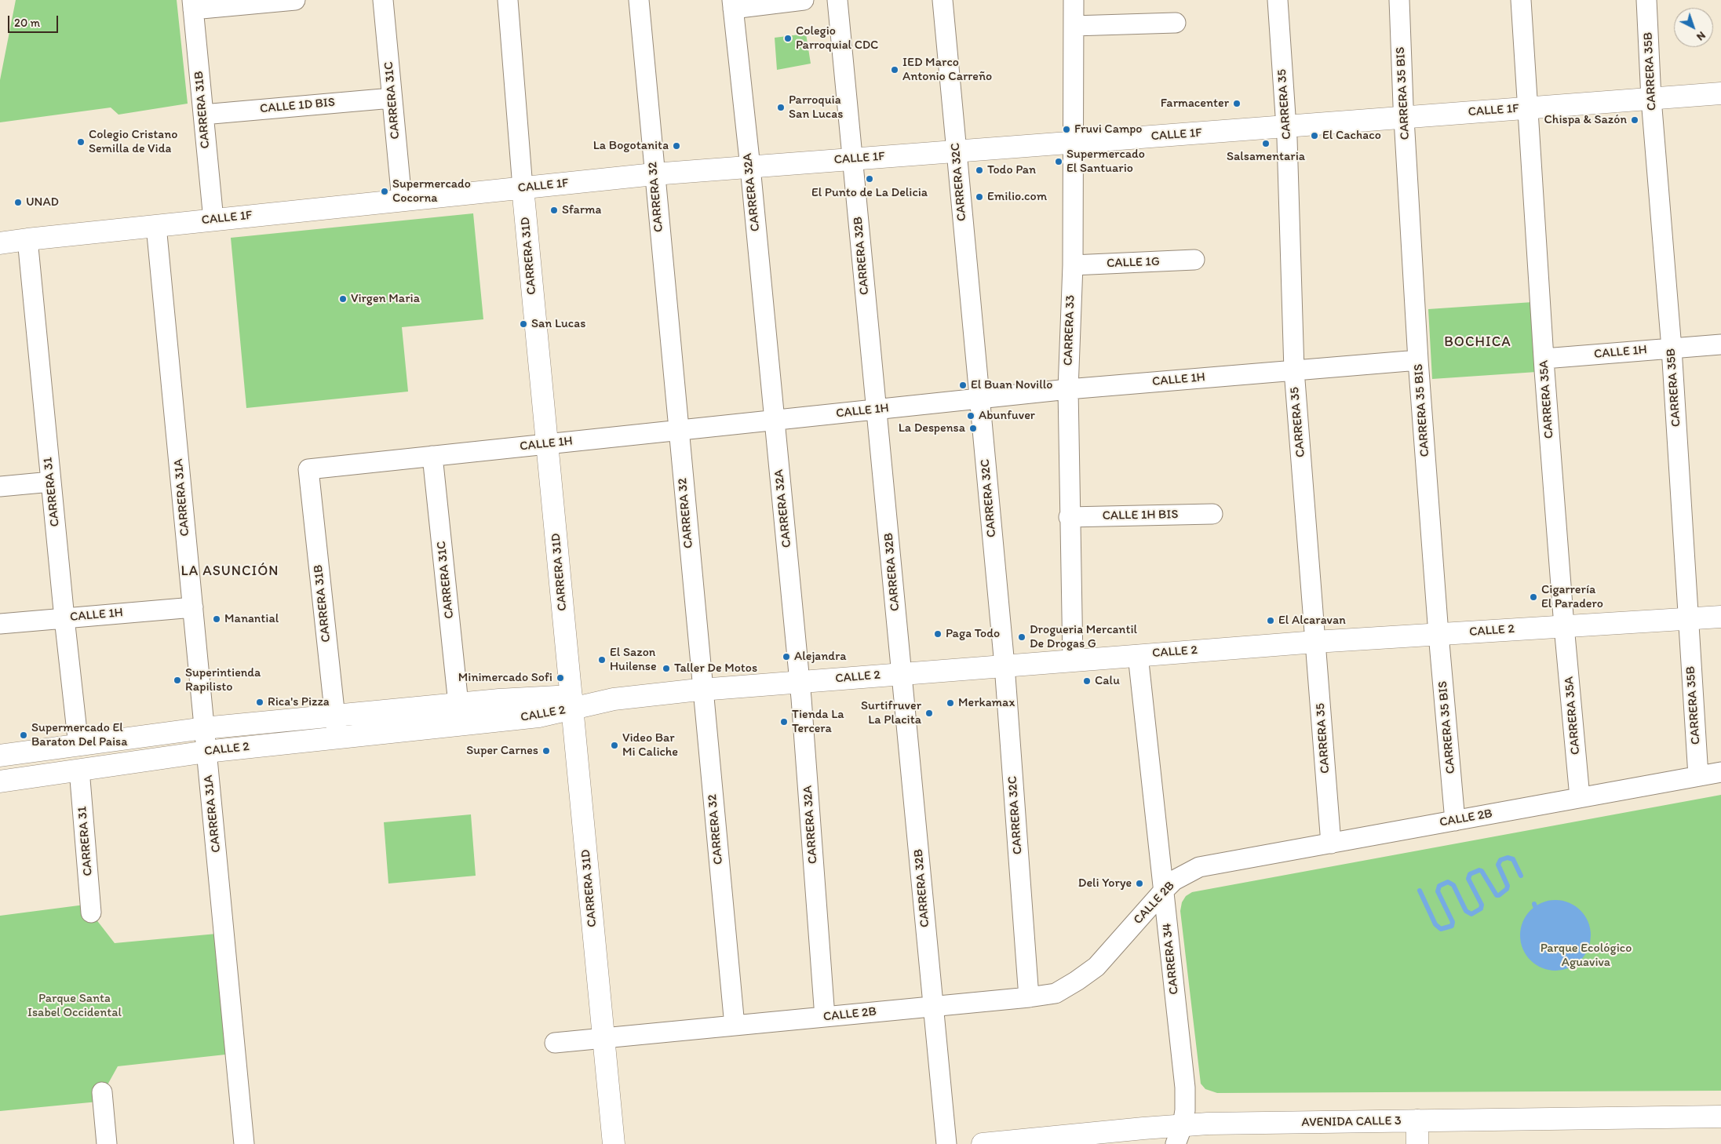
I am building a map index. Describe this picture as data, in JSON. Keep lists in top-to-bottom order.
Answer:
{
  "streets": {
    "street": [
      "CARRERA 35B",
      "CARRERA 35 BIS",
      "CARRERA 31C",
      "CARRERA 35",
      "CALLE 1D BIS",
      "CARRERA 31B",
      "CALLE 1F",
      "CARRERA 32C",
      "CARRERA 32A",
      "CARRERA 32",
      "CARRERA 31D",
      "CARRERA 32B",
      "CALLE 1G",
      "CARRERA 33",
      "CALLE 1H",
      "CARRERA 35A",
      "CARRERA 31",
      "CARRERA 31A",
      "CALLE 1H BIS",
      "CALLE 2",
      "CALLE 2B",
      "CARRERA 34",
      "AVENIDA CALLE 3"
    ]
  },
  "crossings": [
    ["CARRERA 35B", "CALLE 1F"],
    ["CARRERA 35B", "CALLE 1H"],
    ["CARRERA 35B", "CALLE 2"],
    ["CARRERA 35B", "CALLE 2B"],
    ["CARRERA 35 BIS", "CALLE 1F"],
    ["CARRERA 35 BIS", "CALLE 1H"],
    ["CARRERA 35 BIS", "CALLE 2"],
    ["CARRERA 35 BIS", "CALLE 2B"],
    ["CARRERA 31C", "CALLE 1D BIS"],
    ["CARRERA 31C", "CALLE 1F"],
    ["CARRERA 31C", "CALLE 1H"],
    ["CARRERA 31C", "CALLE 2"],
    ["CARRERA 35", "CALLE 1F"],
    ["CARRERA 35", "CALLE 1H"],
    ["CARRERA 35", "CALLE 2"],
    ["CARRERA 35", "CALLE 2B"],
    ["CALLE 1D BIS", "CARRERA 31B"],
    ["CARRERA 31B", "CALLE 1F"],
    ["CARRERA 31B", "CALLE 1H"],
    ["CARRERA 31B", "CALLE 2"],
    ["CALLE 1F", "CARRERA 32C"],
    ["CALLE 1F", "CARRERA 32A"],
    ["CALLE 1F", "CARRERA 32"],
    ["CALLE 1F", "CARRERA 31D"],
    ["CALLE 1F", "CARRERA 32B"],
    ["CALLE 1F", "CARRERA 33"],
    ["CALLE 1F", "CARRERA 35A"],
    ["CALLE 1F", "CARRERA 31"],
    ["CALLE 1F", "CARRERA 31A"],
    ["CARRERA 32C", "CALLE 1H"],
    ["CARRERA 32C", "CALLE 2"],
    ["CARRERA 32C", "CALLE 2B"],
    ["CARRERA 32A", "CALLE 1H"],
    ["CARRERA 32A", "CALLE 2"],
    ["CARRERA 32A", "CALLE 2B"],
    ["CARRERA 32", "CALLE 1H"],
    ["CARRERA 32", "CALLE 2"],
    ["CARRERA 32", "CALLE 2B"],
    ["CARRERA 31D", "CALLE 1H"],
    ["CARRERA 31D", "CALLE 2"],
    ["CARRERA 31D", "CALLE 2B"],
    ["CARRERA 32B", "CALLE 1H"],
    ["CARRERA 32B", "CALLE 2"],
    ["CARRERA 32B", "CALLE 2B"],
    ["CALLE 1G", "CARRERA 33"],
    ["CARRERA 33", "CALLE 1H"],
    ["CARRERA 33", "CALLE 1H BIS"],
    ["CARRERA 33", "CALLE 2"],
    ["CALLE 1H", "CARRERA 35A"],
    ["CALLE 1H", "CARRERA 31"],
    ["CALLE 1H", "CARRERA 31A"],
    ["CARRERA 35A", "CALLE 2"],
    ["CARRERA 35A", "CALLE 2B"],
    ["CARRERA 31", "CALLE 2"],
    ["CARRERA 31A", "CALLE 2"],
    ["CALLE 2", "CARRERA 34"],
    ["CALLE 2B", "CARRERA 34"],
    ["CARRERA 34", "AVENIDA CALLE 3"]
  ],
  "districts": ["BOCHICA", "LA ASUNCIÓN"],
  "parks": ["Parque Ecológico Aguaviva", "Parque Santa Isabel Occidental"],
  "places": [
    "Colegio Parroquial CDC",
    "IED Marco Antonio Carreño",
    "Farmacenter",
    "Parroquia San Lucas",
    "Chispa & Sazón",
    "Fruvi Campo",
    "El Cachaco",
    "Colegio Cristano Semilla de Vida",
    "Salsamentaria",
    "La Bogotanita",
    "Supermercado El Santuario",
    "Todo Pan",
    "El Punto de La Delicia",
    "Supermercado Cocorna",
    "Emilio.com",
    "UNAD",
    "Sfarma",
    "Virgen Maria",
    "San Lucas",
    "El Buan Novillo",
    "Abunfuver",
    "La Despensa",
    "Cigarrería El Paradero",
    "Manantial",
    "El Alcaravan",
    "Paga Todo",
    "Drogueria Mercantil De Drogas G",
    "Alejandra",
    "El Sazon Huilense",
    "Taller De Motos",
    "Minimercado Sofi",
    "Superintienda Rapilisto",
    "Calu",
    "Rica's Pizza",
    "Merkamax",
    "Surtifruver La Placita",
    "Tienda La Tercera",
    "Supermercado El Baraton Del Paisa",
    "Video Bar Mi Caliche",
    "Super Carnes",
    "Deli Yorye"
  ],
  "scale_bar": "20 m",
  "north": "bottom right"
}
